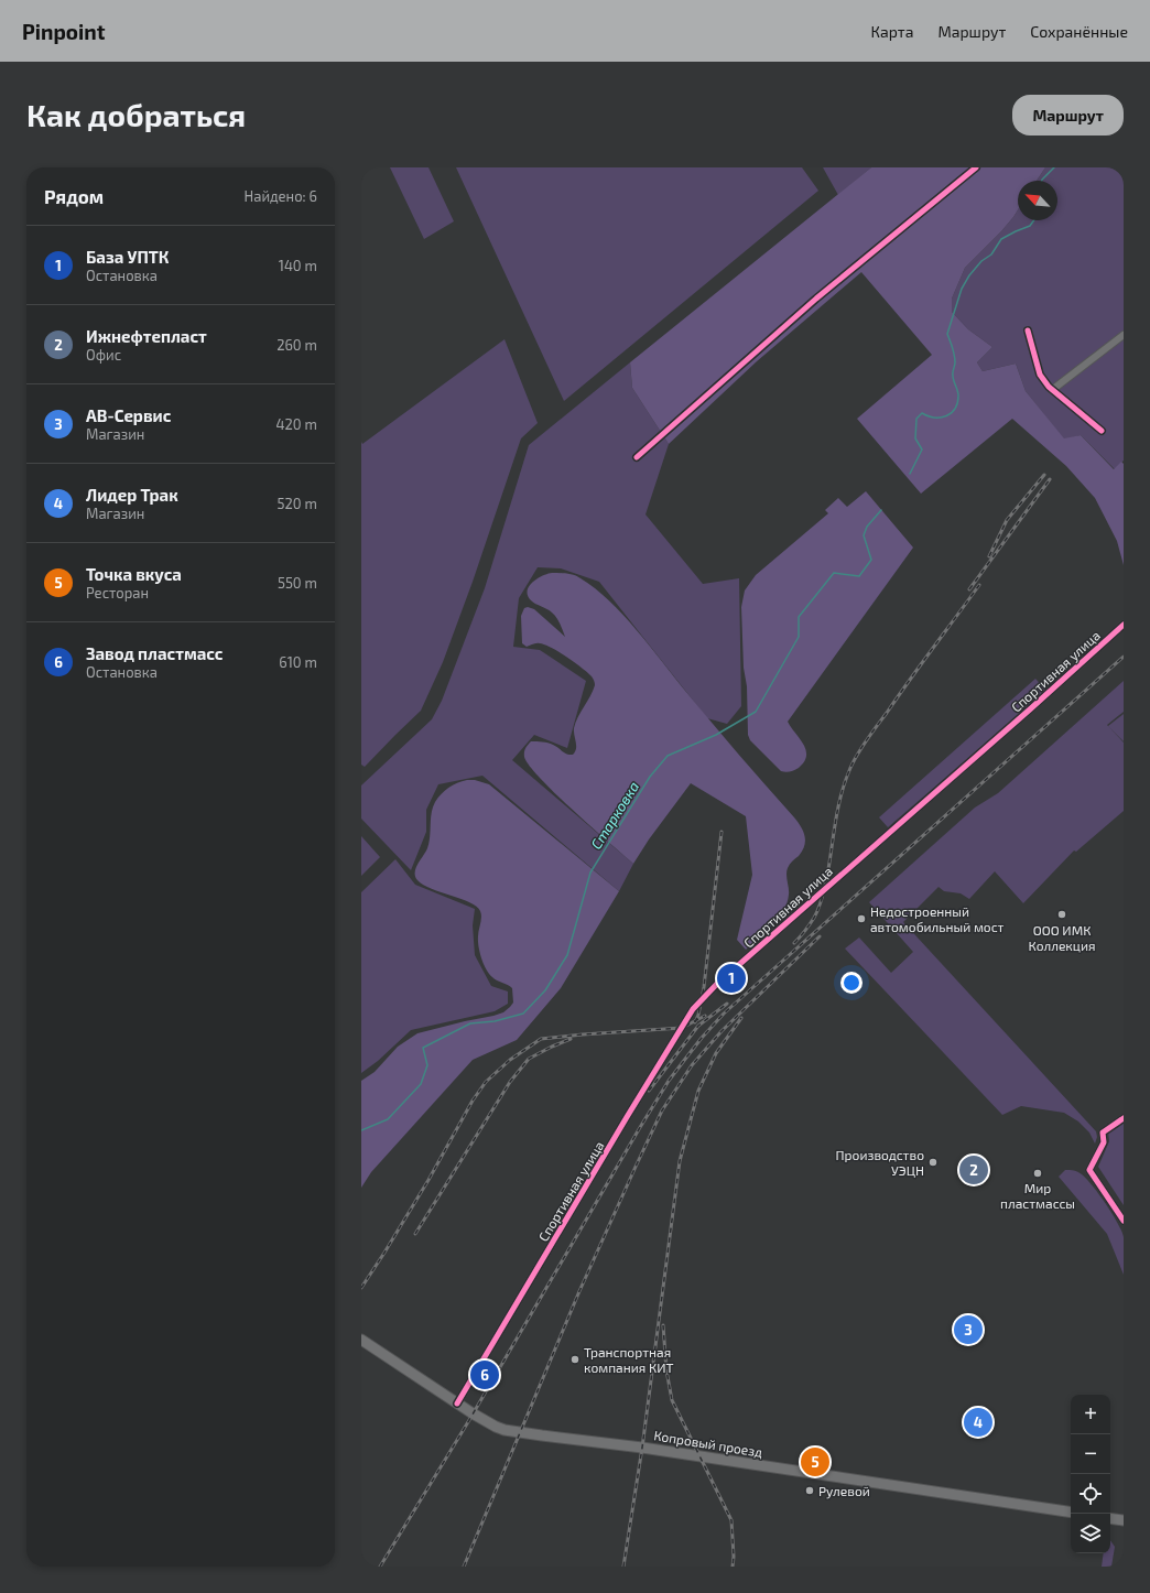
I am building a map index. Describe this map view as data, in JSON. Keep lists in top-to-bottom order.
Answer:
{
  "streets": {
    "main road": ["Копровый проезд"],
    "street": ["Спортивная улица"]
  },
  "crossings": [
    ["Спортивная улица", "Копровый проезд"]
  ],
  "water": ["Старковка"],
  "places": [
    "ООО ИМК Коллекция",
    "Недостроенный автомобильный мост",
    "Производство УЭЦН",
    "Мир пластмассы",
    "Транспортная компания КИТ",
    "Рулевой"
  ],
  "north": "top left",
  "page": {
    "header": "Pinpoint",
    "nav": ["Карта", "Маршрут", "Сохранённые"],
    "buttons": "Маршрут",
    "title": "Как добраться",
    "heading": ["Рядом", "Найдено: 6"],
    "list": [
      {
        "mark": "1",
        "name": "База УПТК",
        "note": "Остановка",
        "value": "140 m"
      },
      {
        "mark": "2",
        "name": "Ижнефтепласт",
        "note": "Офис",
        "value": "260 m"
      },
      {
        "mark": "3",
        "name": "АВ-Сервис",
        "note": "Магазин",
        "value": "420 m"
      },
      {
        "mark": "4",
        "name": "Лидер Трак",
        "note": "Магазин",
        "value": "520 m"
      },
      {
        "mark": "5",
        "name": "Точка вкуса",
        "note": "Ресторан",
        "value": "550 m"
      },
      {
        "mark": "6",
        "name": "Завод пластмасс",
        "note": "Остановка",
        "value": "610 m"
      }
    ],
    "pins": [
      "1",
      "2",
      "3",
      "6",
      "4",
      "5"
    ],
    "map_buttons": ["+", "−"]
  }
}
